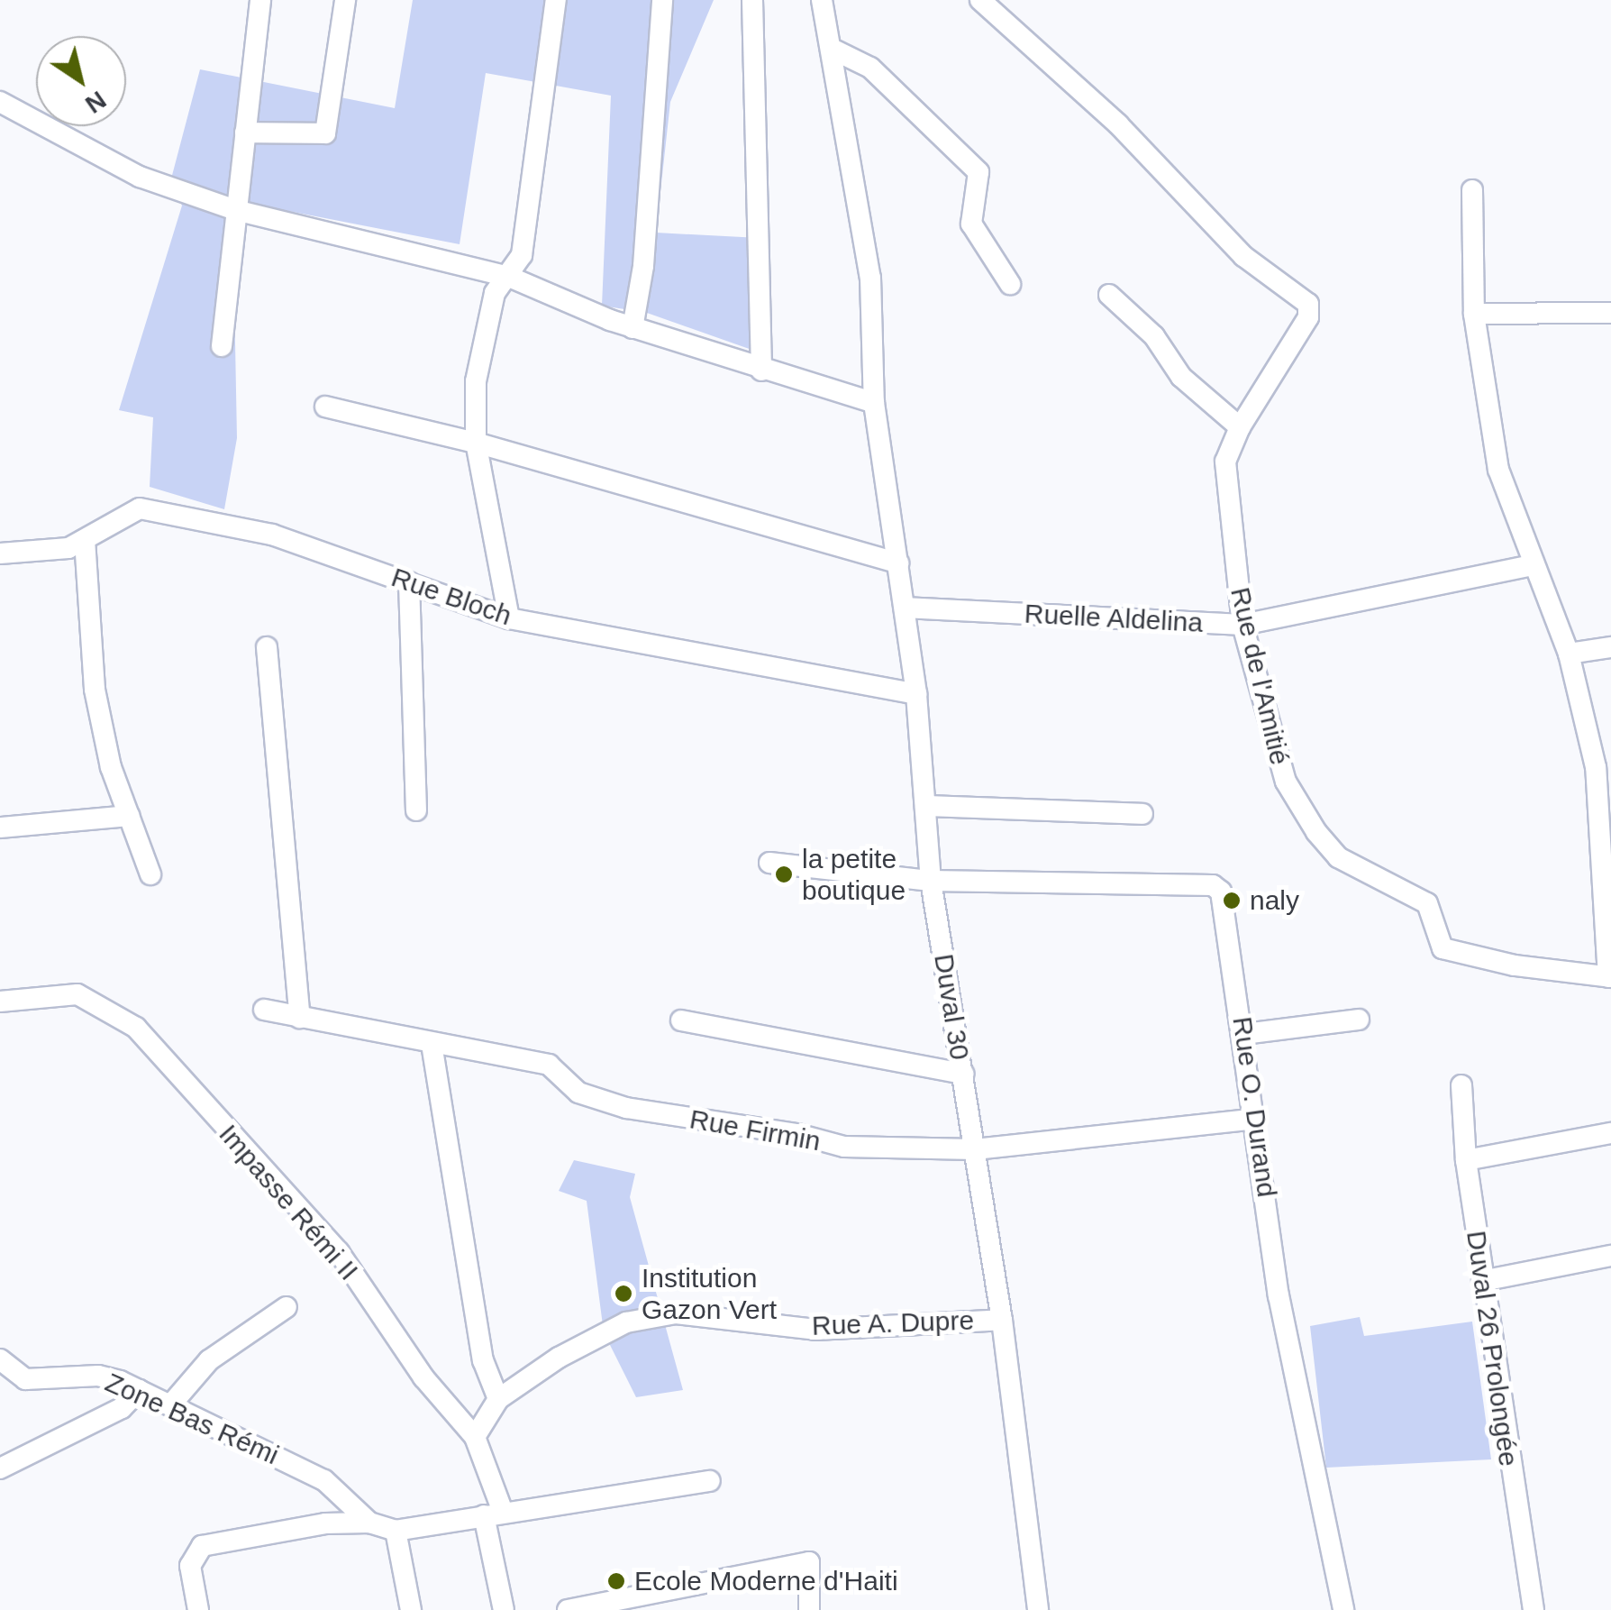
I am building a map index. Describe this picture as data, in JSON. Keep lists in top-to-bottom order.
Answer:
{
  "streets": {
    "street": [
      "Rue Bloch",
      "Ruelle Aldelina",
      "Rue de l'Amitié",
      "Duval 30",
      "Rue O. Durand",
      "Rue Firmin",
      "Impasse Rémi II",
      "Rue A. Dupre",
      "Duval 26 Prolongée",
      "Zone Bas Rémi"
    ]
  },
  "crossings": [
    ["Rue Bloch", "Duval 30"],
    ["Ruelle Aldelina", "Rue de l'Amitié"],
    ["Ruelle Aldelina", "Duval 30"],
    ["Duval 30", "Rue O. Durand"],
    ["Duval 30", "Rue Firmin"],
    ["Duval 30", "Rue A. Dupre"],
    ["Rue O. Durand", "Rue Firmin"],
    ["Impasse Rémi II", "Rue A. Dupre"]
  ],
  "places": [
    "la petite boutique",
    "naly",
    "Institution Gazon Vert",
    "Ecole Moderne d'Haiti"
  ],
  "north": "bottom right"
}
